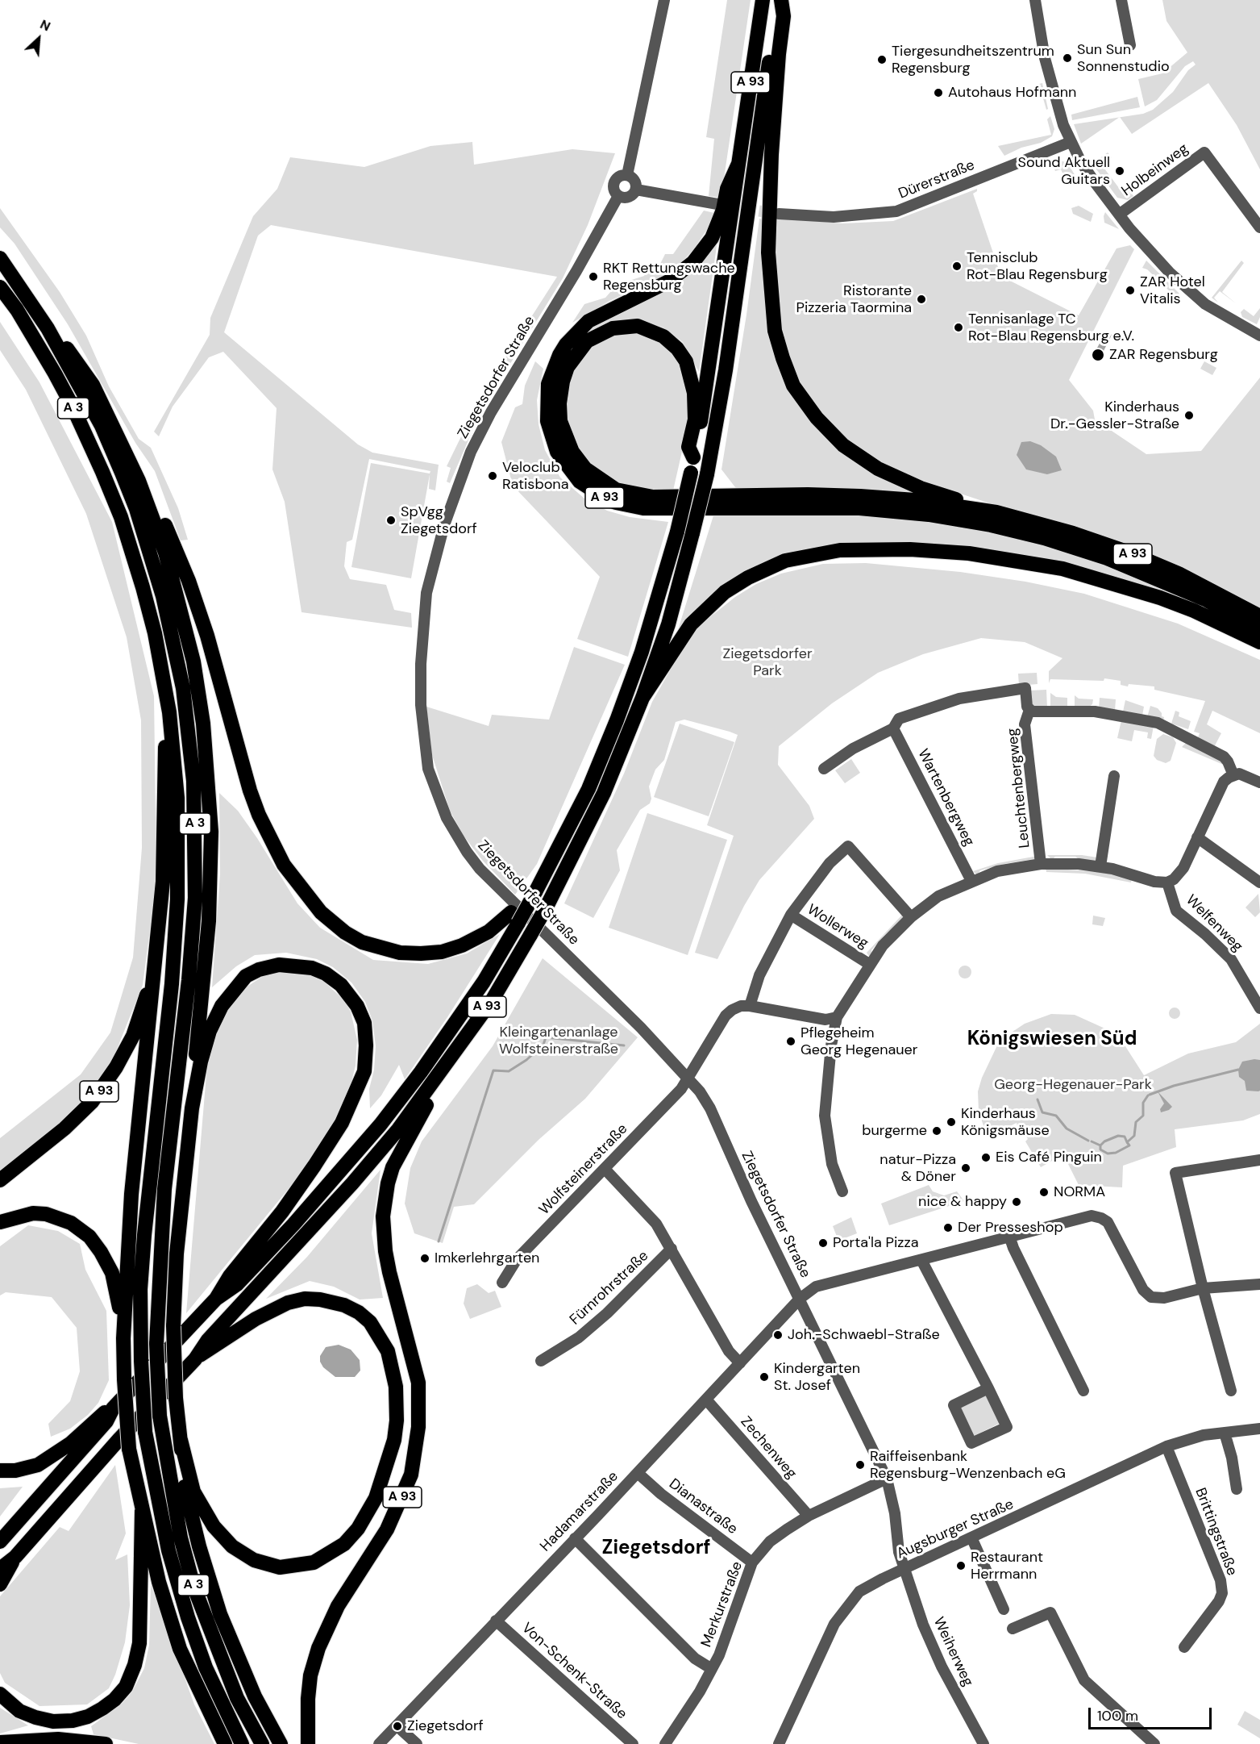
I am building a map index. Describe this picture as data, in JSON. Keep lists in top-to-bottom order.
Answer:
{
  "streets": {
    "highway": ["A 93", "A 3"],
    "street": [
      "Holbeinweg",
      "Dürerstraße",
      "Ziegetsdorfer Straße",
      "Leuchtenbergweg",
      "Wartenbergweg",
      "Welfenweg",
      "Wollerweg",
      "Wolfsteinerstraße",
      "Fürnrohrstraße",
      "Zechenweg",
      "Dianastraße",
      "Hadamarstraße",
      "Augsburger Straße",
      "Brittingstraße",
      "Merkurstraße",
      "Weiherweg",
      "Von-Schenk-Straße"
    ]
  },
  "crossings": [
    ["A 93", "A 3"],
    ["Ziegetsdorfer Straße", "Wolfsteinerstraße"],
    ["Ziegetsdorfer Straße", "Hadamarstraße"],
    ["Ziegetsdorfer Straße", "Augsburger Straße"],
    ["Ziegetsdorfer Straße", "Merkurstraße"],
    ["Ziegetsdorfer Straße", "Weiherweg"],
    ["Zechenweg", "Hadamarstraße"],
    ["Zechenweg", "Merkurstraße"],
    ["Dianastraße", "Hadamarstraße"],
    ["Dianastraße", "Merkurstraße"],
    ["Hadamarstraße", "Von-Schenk-Straße"],
    ["Augsburger Straße", "Brittingstraße"],
    ["Augsburger Straße", "Weiherweg"]
  ],
  "districts": ["Königswiesen Süd", "Ziegetsdorf"],
  "parks": ["Ziegetsdorfer Park", "Kleingartenanlage Wolfsteinerstraße", "Georg-Hegenauer-Park"],
  "places": [
    "Sun Sun Sonnenstudio",
    "Tiergesundheitszentrum Regensburg",
    "Autohaus Hofmann",
    "Sound Aktuell Guitars",
    "Tennisclub Rot-Blau Regensburg",
    "RKT Rettungswache Regensburg",
    "ZAR Hotel Vitalis",
    "Ristorante Pizzeria Taormina",
    "Tennisanlage TC Rot-Blau Regensburg e.V.",
    "ZAR Regensburg",
    "Kinderhaus Dr.-Gessler-Straße",
    "Veloclub Ratisbona",
    "SpVgg Ziegetsdorf",
    "Pflegeheim Georg Hegenauer",
    "Kinderhaus Königsmäuse",
    "burgerme",
    "Eis Café Pinguin",
    "natur-Pizza & Döner",
    "NORMA",
    "nice & happy",
    "Der Presseshop",
    "Porta'la Pizza",
    "Imkerlehrgarten",
    "Joh.-Schwaebl-Straße",
    "Kindergarten St. Josef",
    "Raiffeisenbank Regensburg-Wenzenbach eG",
    "Restaurant Herrmann",
    "Ziegetsdorf"
  ],
  "scale_bar": "100 m",
  "north": "top right"
}
